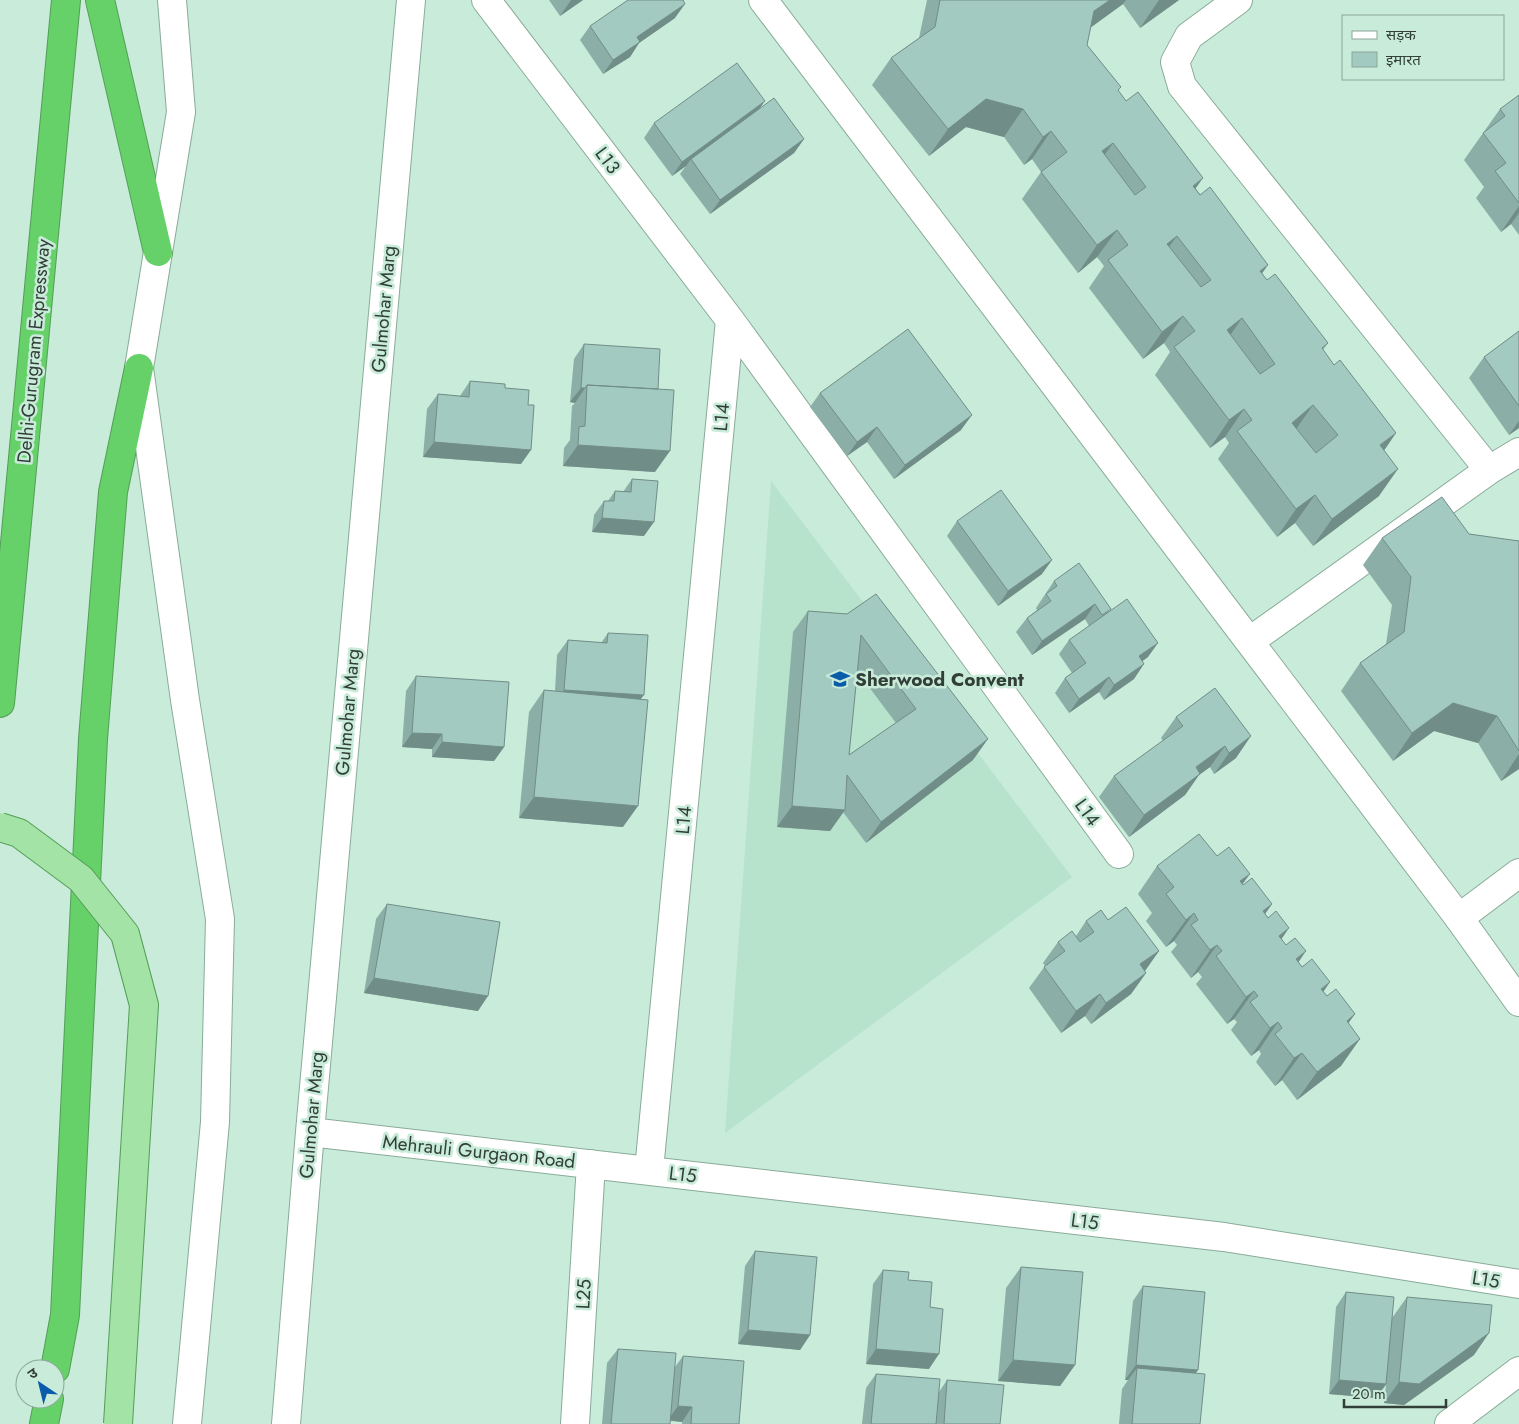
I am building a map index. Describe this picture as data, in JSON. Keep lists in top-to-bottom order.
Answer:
{
  "streets": {
    "highway": ["Delhi-Gurugram Expressway"],
    "street": [
      "L13",
      "Gulmohar Marg",
      "L14",
      "Mehrauli Gurgaon Road",
      "L15",
      "L25"
    ]
  },
  "crossings": [
    ["L13", "L14"],
    ["Gulmohar Marg", "Mehrauli Gurgaon Road"],
    ["L14", "Mehrauli Gurgaon Road"],
    ["L14", "L15"],
    ["Mehrauli Gurgaon Road", "L15"],
    ["Mehrauli Gurgaon Road", "L25"]
  ],
  "places": {
    "school or university": ["Sherwood Convent"]
  },
  "legend": ["सड़क", "इमारत"],
  "scale_bar": "20 m",
  "north": "top left"
}
